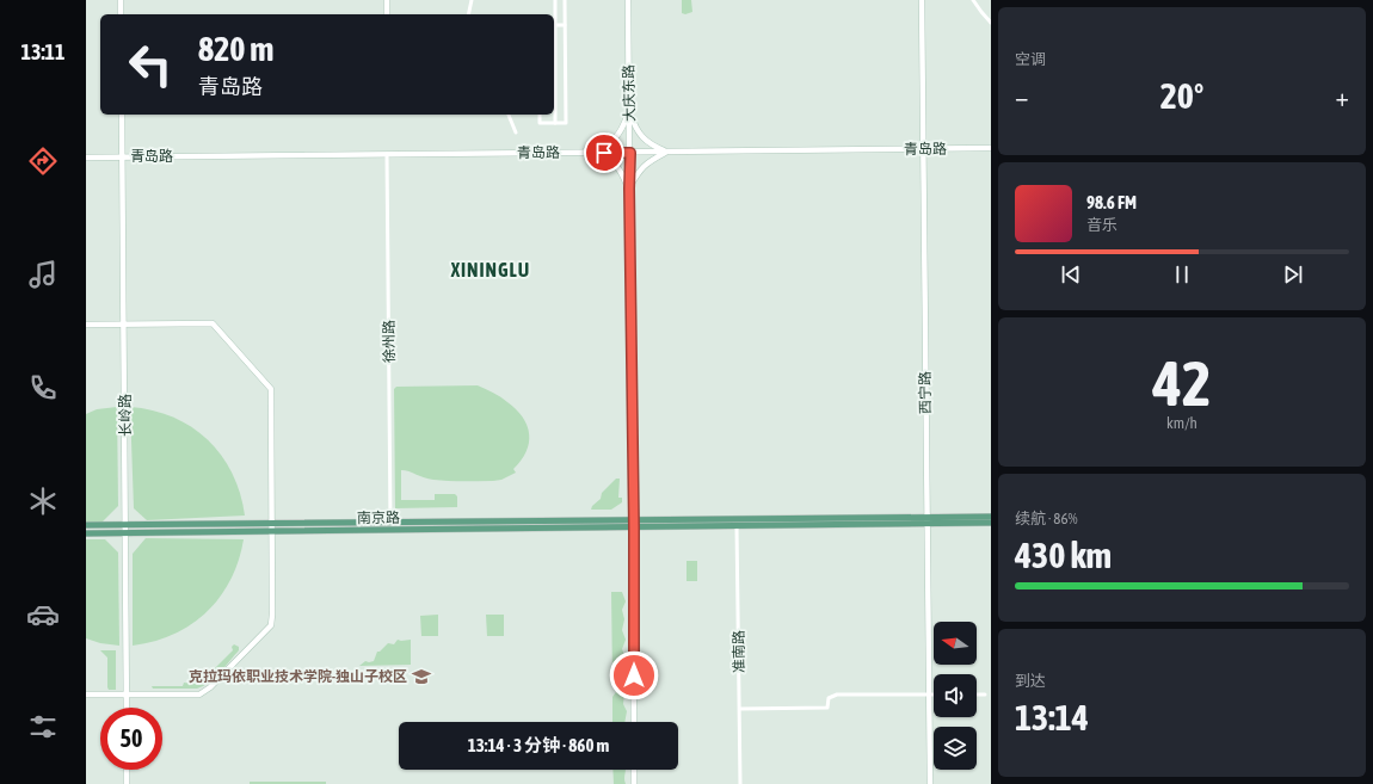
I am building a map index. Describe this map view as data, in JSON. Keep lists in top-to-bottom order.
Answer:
{
  "streets": {
    "main road": ["南京路"],
    "street": [
      "大庆东路",
      "青岛路",
      "徐州路",
      "西宁路",
      "长岭路",
      "准南路"
    ]
  },
  "crossings": [
    ["大庆东路", "青岛路"],
    ["大庆东路", "南京路"],
    ["青岛路", "徐州路"],
    ["青岛路", "西宁路"],
    ["青岛路", "长岭路"],
    ["徐州路", "南京路"],
    ["长岭路", "南京路"],
    ["南京路", "准南路"]
  ],
  "districts": ["XININGLU"],
  "places": {
    "school or university": ["克拉玛依职业技术学院-独山子校区"]
  },
  "north": "left",
  "page": {
    "tabs": "13:11",
    "tile": [
      "空调",
      ["42", "km/h"],
      ["续航 · 86%", "430 km"],
      ["到达", "13:14"]
    ],
    "turn": ["820 m", "青岛路"],
    "heat": ["−", "20°", "+"],
    "song": ["98.6 FM", "音乐"],
    "limit": "50",
    "trip": "13:14 · 3 分钟 · 860 m"
  }
}
